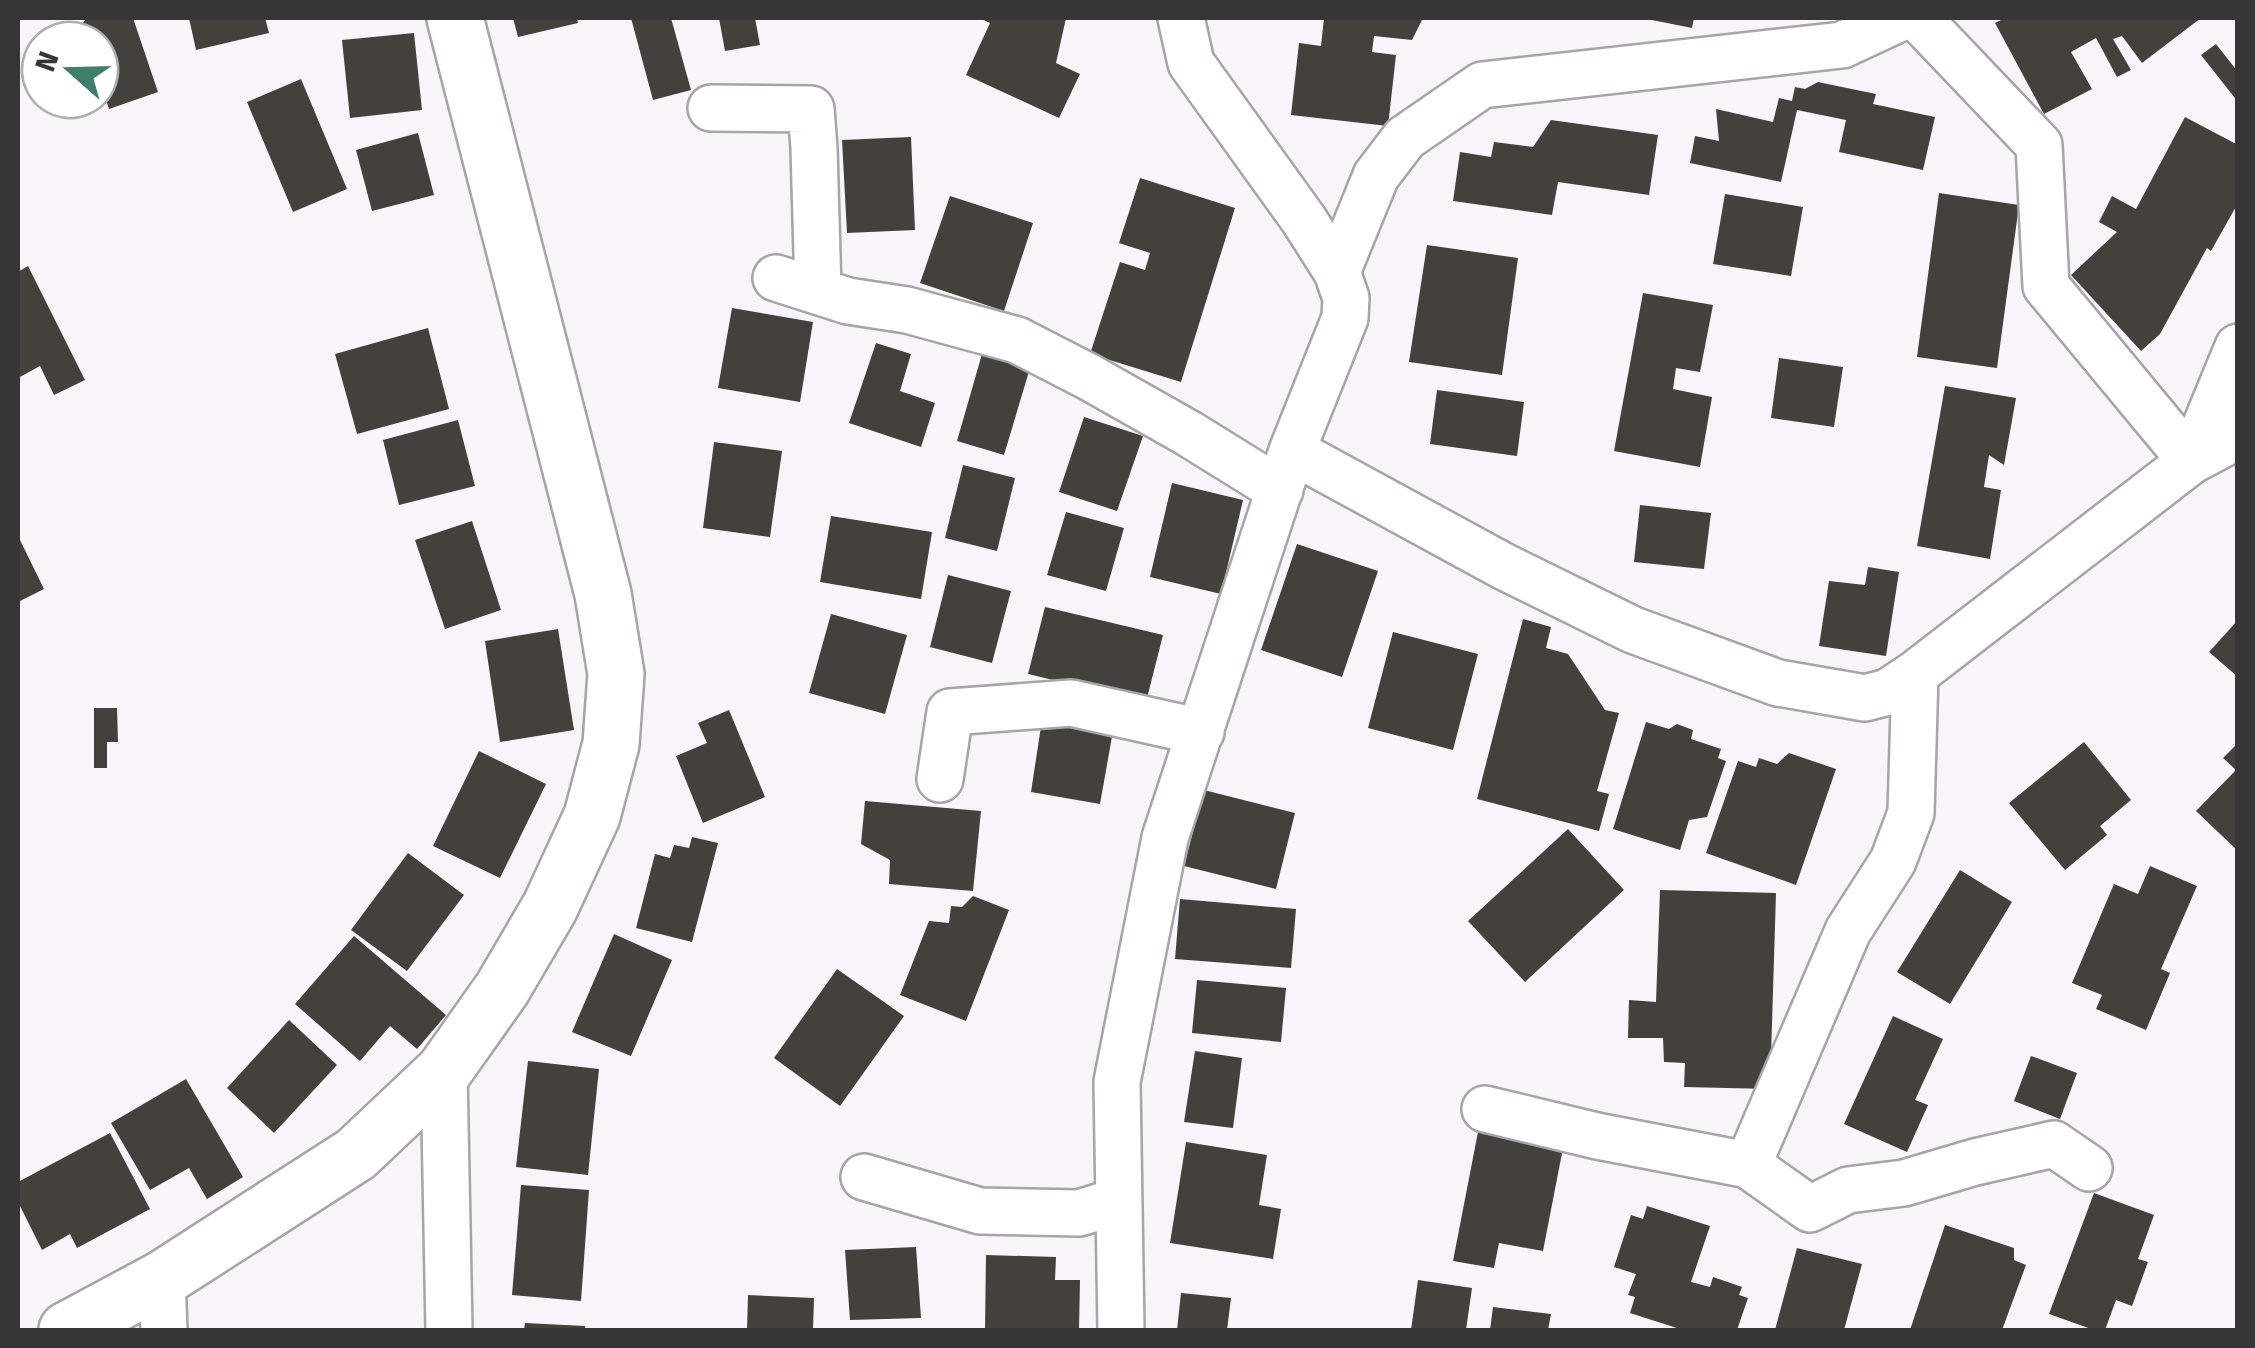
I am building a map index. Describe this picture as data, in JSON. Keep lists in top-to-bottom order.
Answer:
{
  "north": "left"
}
